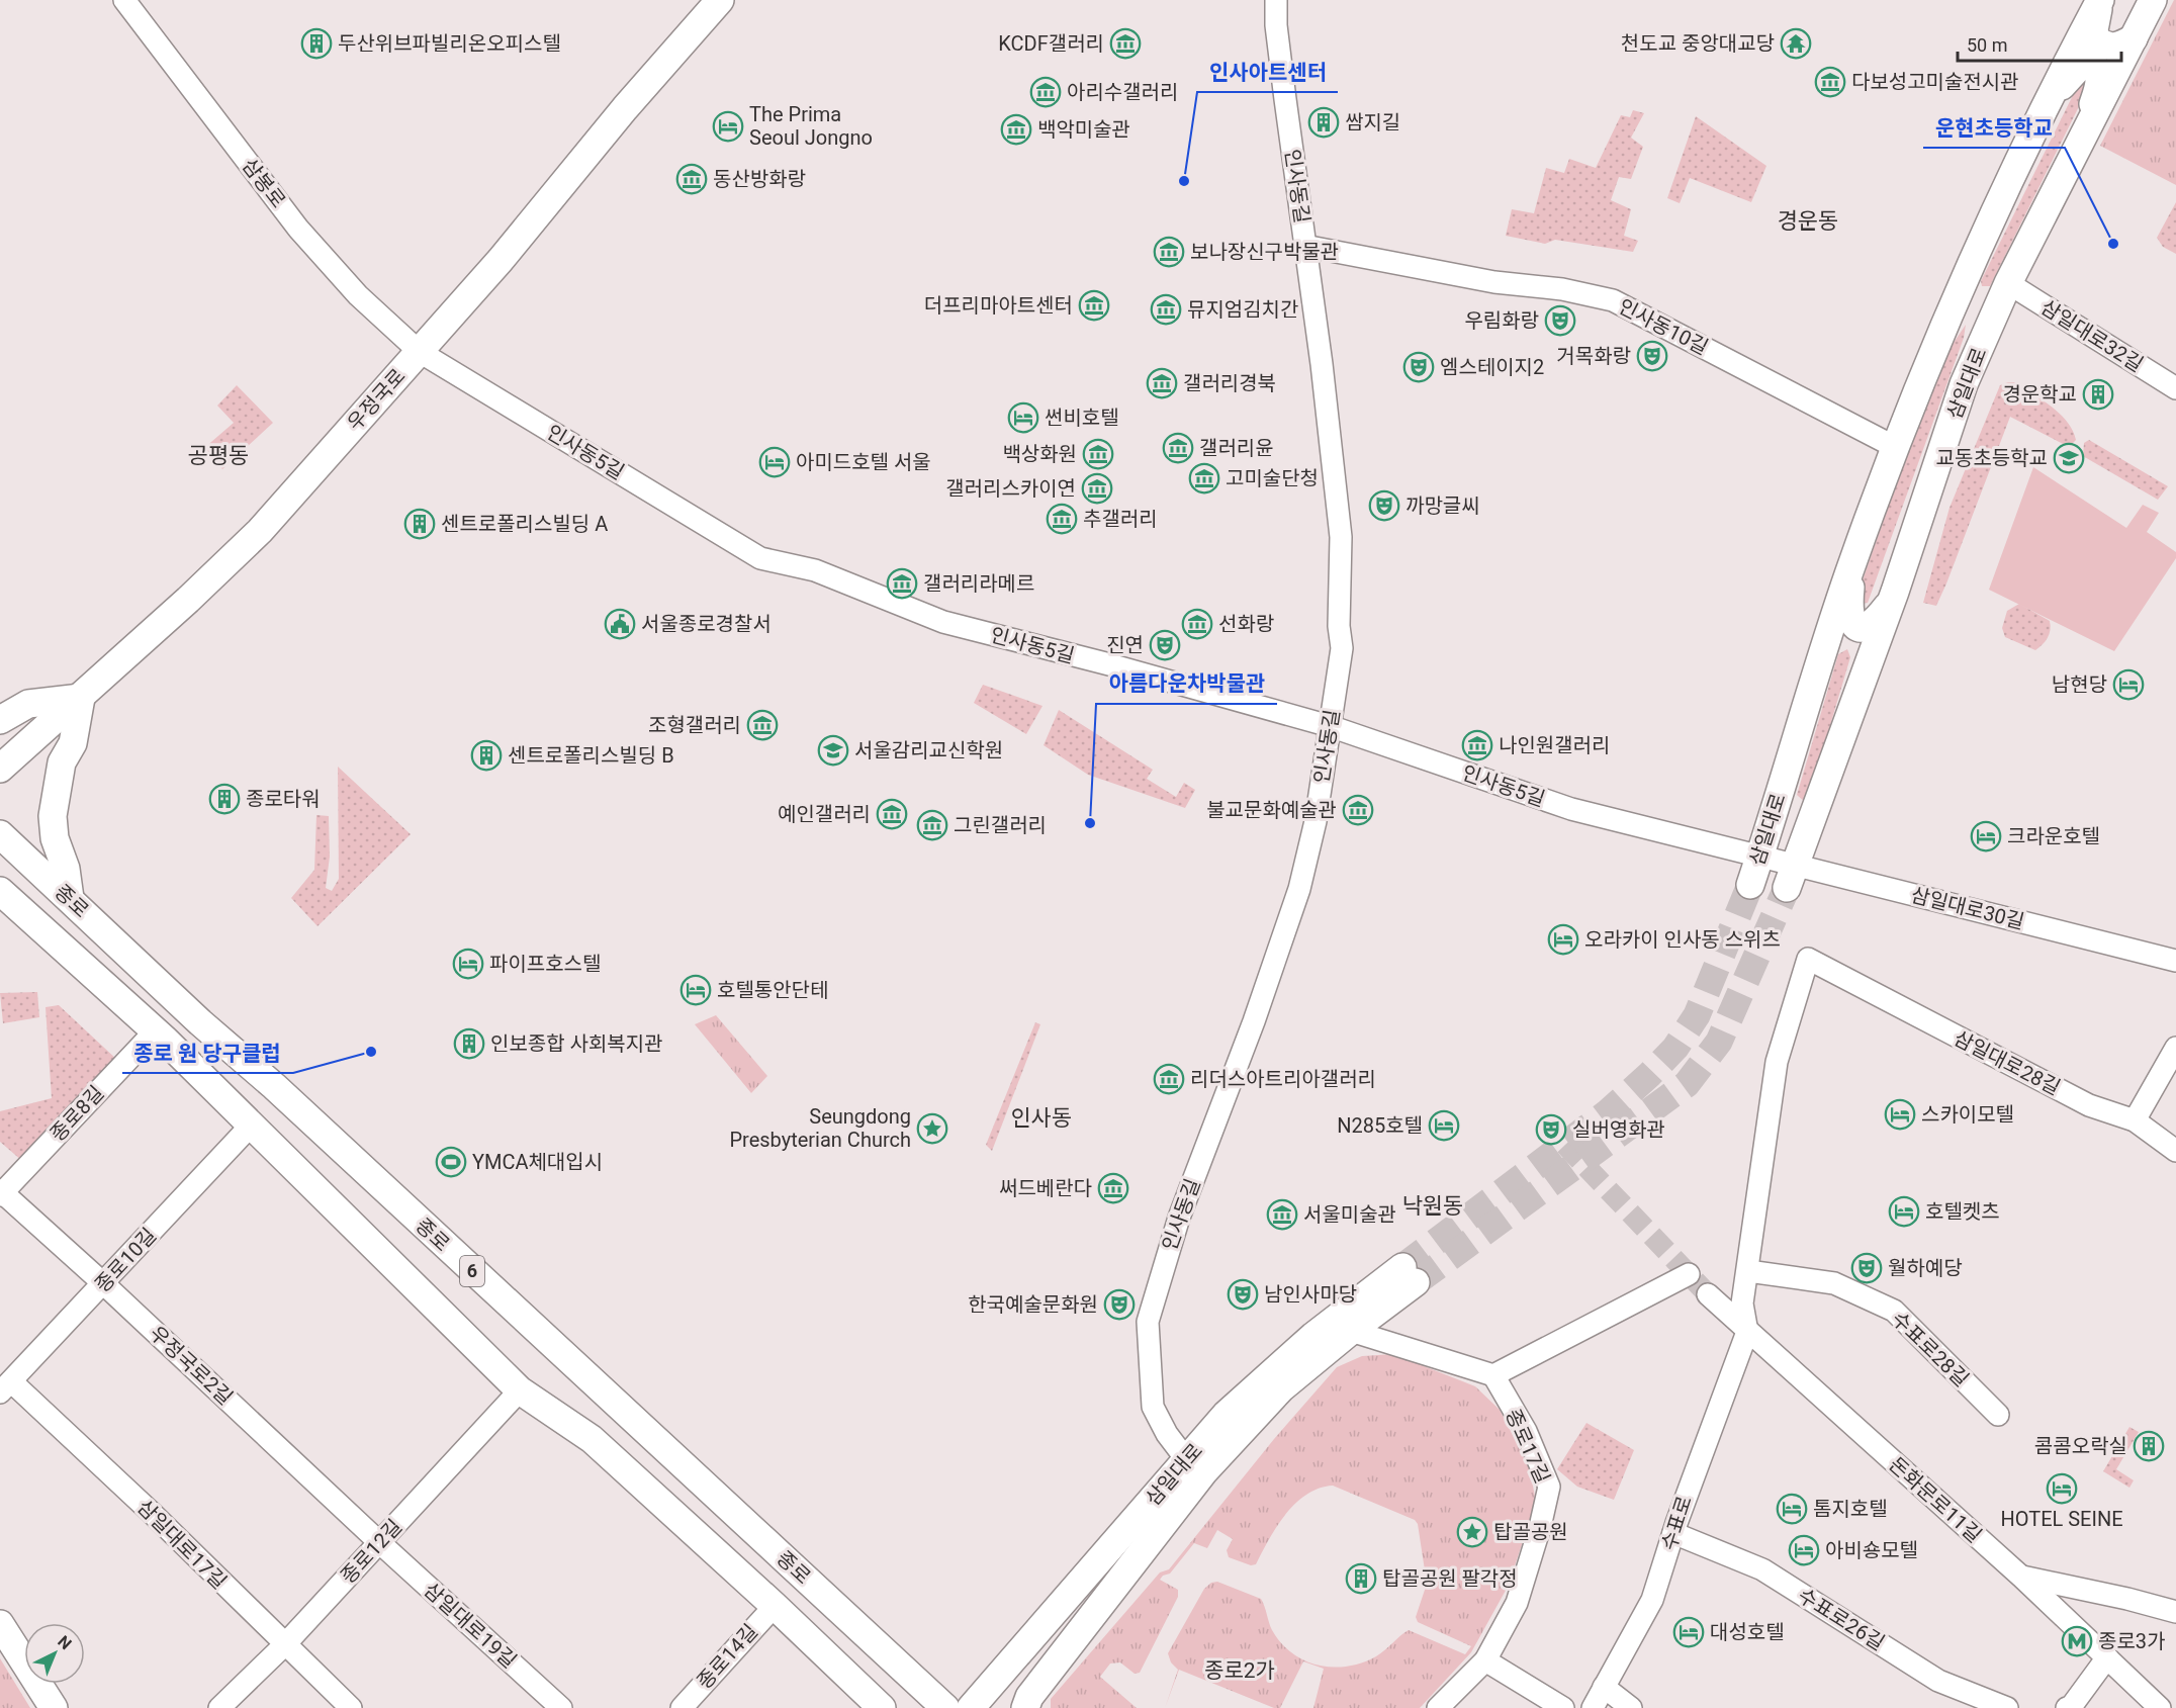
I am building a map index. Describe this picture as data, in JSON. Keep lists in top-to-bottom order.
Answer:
{
  "streets": {
    "main road": [
      "삼일대로",
      "우정국로",
      "종로",
      "6"
    ],
    "street": [
      "삼봉로",
      "인사동길",
      "인사동10길",
      "삼일대로32길",
      "인사동5길",
      "삼일대로30길",
      "삼일대로28길",
      "종로8길",
      "종로10길",
      "수표로28길",
      "우정국로2길",
      "종로17길",
      "돈화문로11길",
      "수표로",
      "삼일대로17길",
      "종로12길",
      "수표로26길",
      "삼일대로19길",
      "종로14길"
    ]
  },
  "crossings": [
    ["삼봉로", "우정국로"],
    ["삼봉로", "인사동5길"],
    ["인사동길", "인사동10길"],
    ["인사동길", "삼일대로"],
    ["인사동길", "인사동5길"],
    ["인사동10길", "삼일대로"],
    ["삼일대로32길", "삼일대로"],
    ["삼일대로", "인사동5길"],
    ["삼일대로", "삼일대로30길"],
    ["우정국로", "인사동5길"],
    ["인사동5길", "삼일대로30길"],
    ["종로", "종로8길"],
    ["종로", "종로10길"],
    ["종로", "종로12길"],
    ["종로", "종로14길"],
    ["삼일대로28길", "수표로28길"],
    ["종로8길", "우정국로2길"],
    ["종로10길", "우정국로2길"],
    ["종로10길", "삼일대로17길"],
    ["우정국로2길", "종로12길"],
    ["우정국로2길", "삼일대로19길"],
    ["돈화문로11길", "수표로"],
    ["수표로", "수표로26길"],
    ["삼일대로17길", "종로12길"],
    ["종로12길", "삼일대로19길"]
  ],
  "districts": [
    "경운동",
    "공평동",
    "인사동",
    "낙원동",
    "종로2가"
  ],
  "places": {
    "building": [
      "두산위브파빌리온오피스텔",
      "쌈지길",
      "경운학교",
      "센트로폴리스빌딩 A",
      "센트로폴리스빌딩 B",
      "종로타워",
      "인보종합 사회복지관",
      "콤콤오락실",
      "탑골공원 팔각정"
    ],
    "museum": [
      "KCDF갤러리",
      "다보성고미술전시관",
      "아리수갤러리",
      "백악미술관",
      "동산방화랑",
      "보나장신구박물관",
      "더프리마아트센터",
      "뮤지엄김치간",
      "갤러리경북",
      "갤러리윤",
      "백상화원",
      "고미술단청",
      "갤러리스카이연",
      "추갤러리",
      "갤러리라메르",
      "선화랑",
      "조형갤러리",
      "나인원갤러리",
      "불교문화예술관",
      "예인갤러리",
      "그린갤러리",
      "리더스아트리아갤러리",
      "써드베란다",
      "서울미술관"
    ],
    "temple": ["천도교 중앙대교당"],
    "hotel": [
      "The Prima Seoul Jongno",
      "썬비호텔",
      "아미드호텔 서울",
      "남현당",
      "크라운호텔",
      "오라카이 인사동 스위츠",
      "파이프호스텔",
      "호텔통안단테",
      "스카이모텔",
      "N285호텔",
      "호텔켓츠",
      "HOTEL SEINE",
      "톰지호텔",
      "아비숑모텔",
      "대성호텔"
    ],
    "other": [
      "인사아트센터",
      "운현초등학교",
      "아름다운차박물관",
      "종로 원 당구클럽"
    ],
    "theatre": [
      "우림화랑",
      "거목화랑",
      "엠스테이지2",
      "까망글씨",
      "진연",
      "실버영화관",
      "월하예당",
      "남인사마당",
      "한국예술문화원"
    ],
    "school or university": ["교동초등학교", "서울감리교신학원"],
    "public building": ["서울종로경찰서"],
    "place": ["Seungdong Presbyterian Church", "탑골공원"],
    "sports": ["YMCA체대입시"],
    "metro station": ["종로3가"]
  },
  "scale_bar": "50 m",
  "north": "top right"
}
